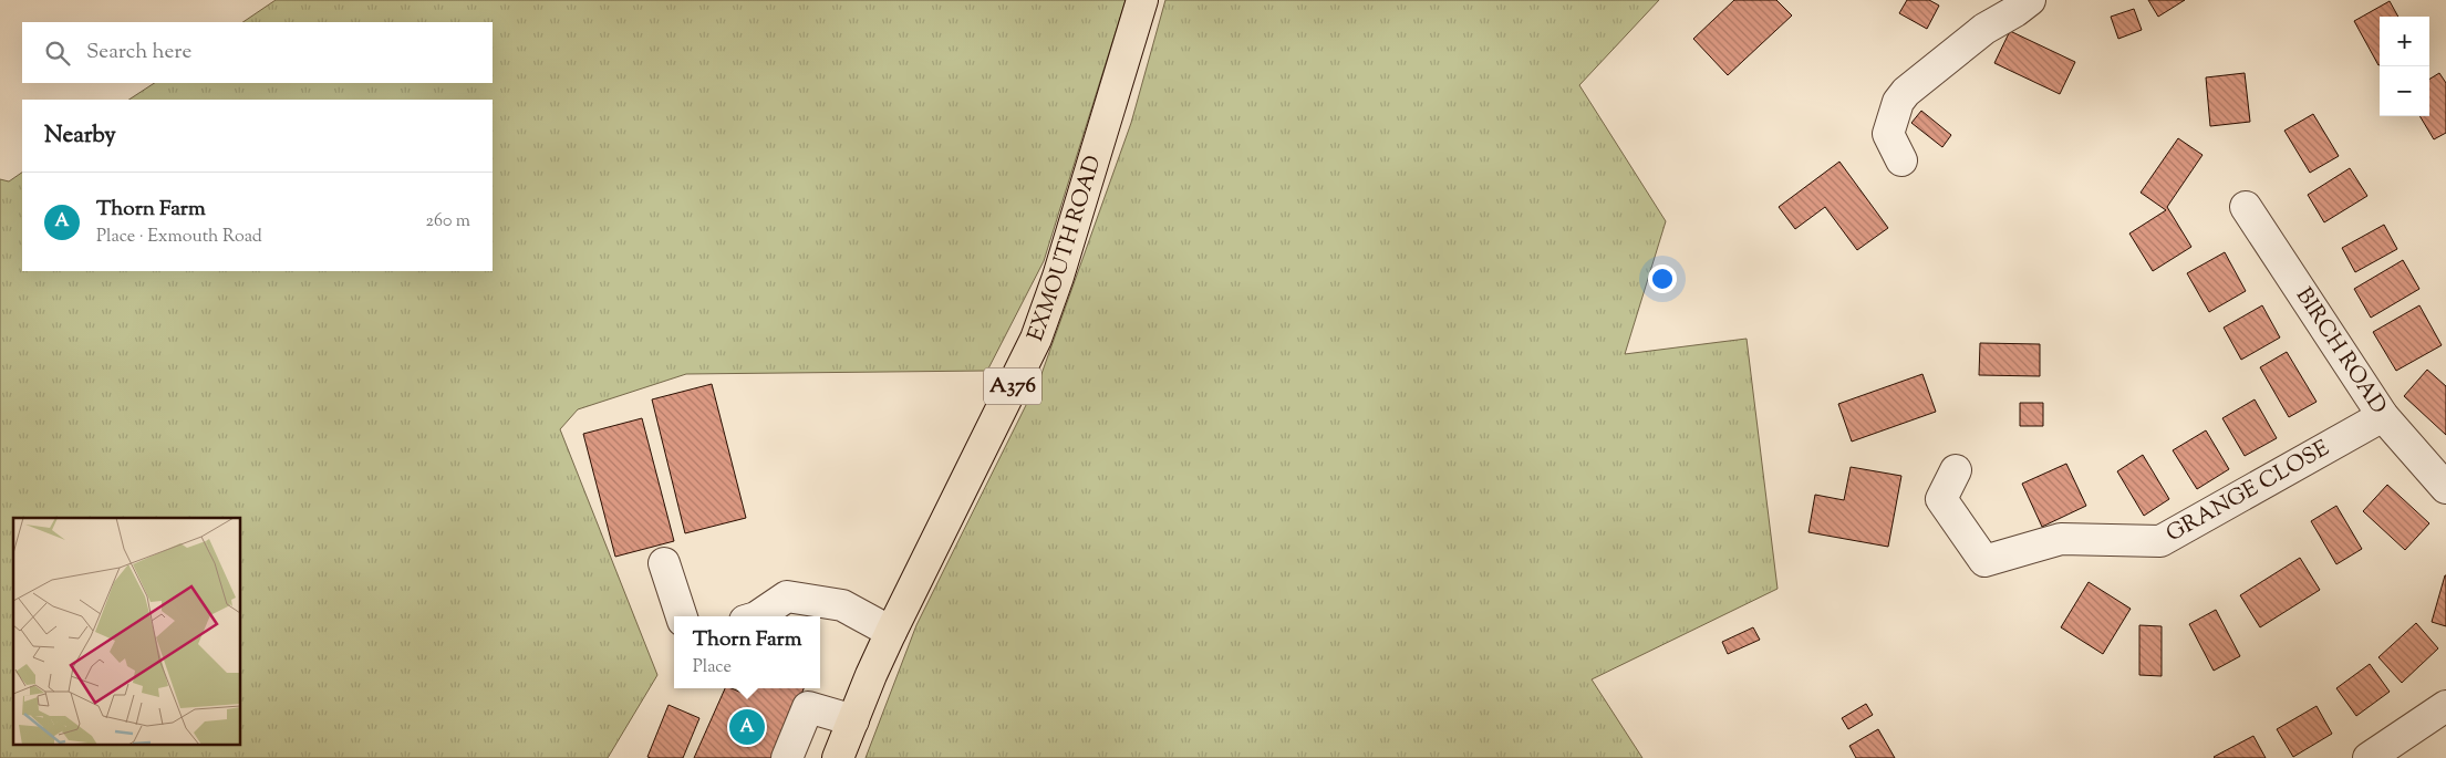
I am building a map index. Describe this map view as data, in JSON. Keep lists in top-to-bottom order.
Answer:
{
  "streets": {
    "highway": ["EXMOUTH ROAD", "A376"],
    "street": ["BIRCH ROAD", "GRANGE CLOSE"]
  },
  "crossings": [
    ["BIRCH ROAD", "GRANGE CLOSE"]
  ],
  "page": {
    "map_buttons": ["+", "−"],
    "search": "Search here",
    "heading": "Nearby",
    "list": [
      {
        "mark": "A",
        "name": "Thorn Farm",
        "note": "Place · Exmouth Road",
        "value": "260 m"
      }
    ],
    "popup": ["Thorn Farm", "Place"],
    "pins": "A"
  }
}
